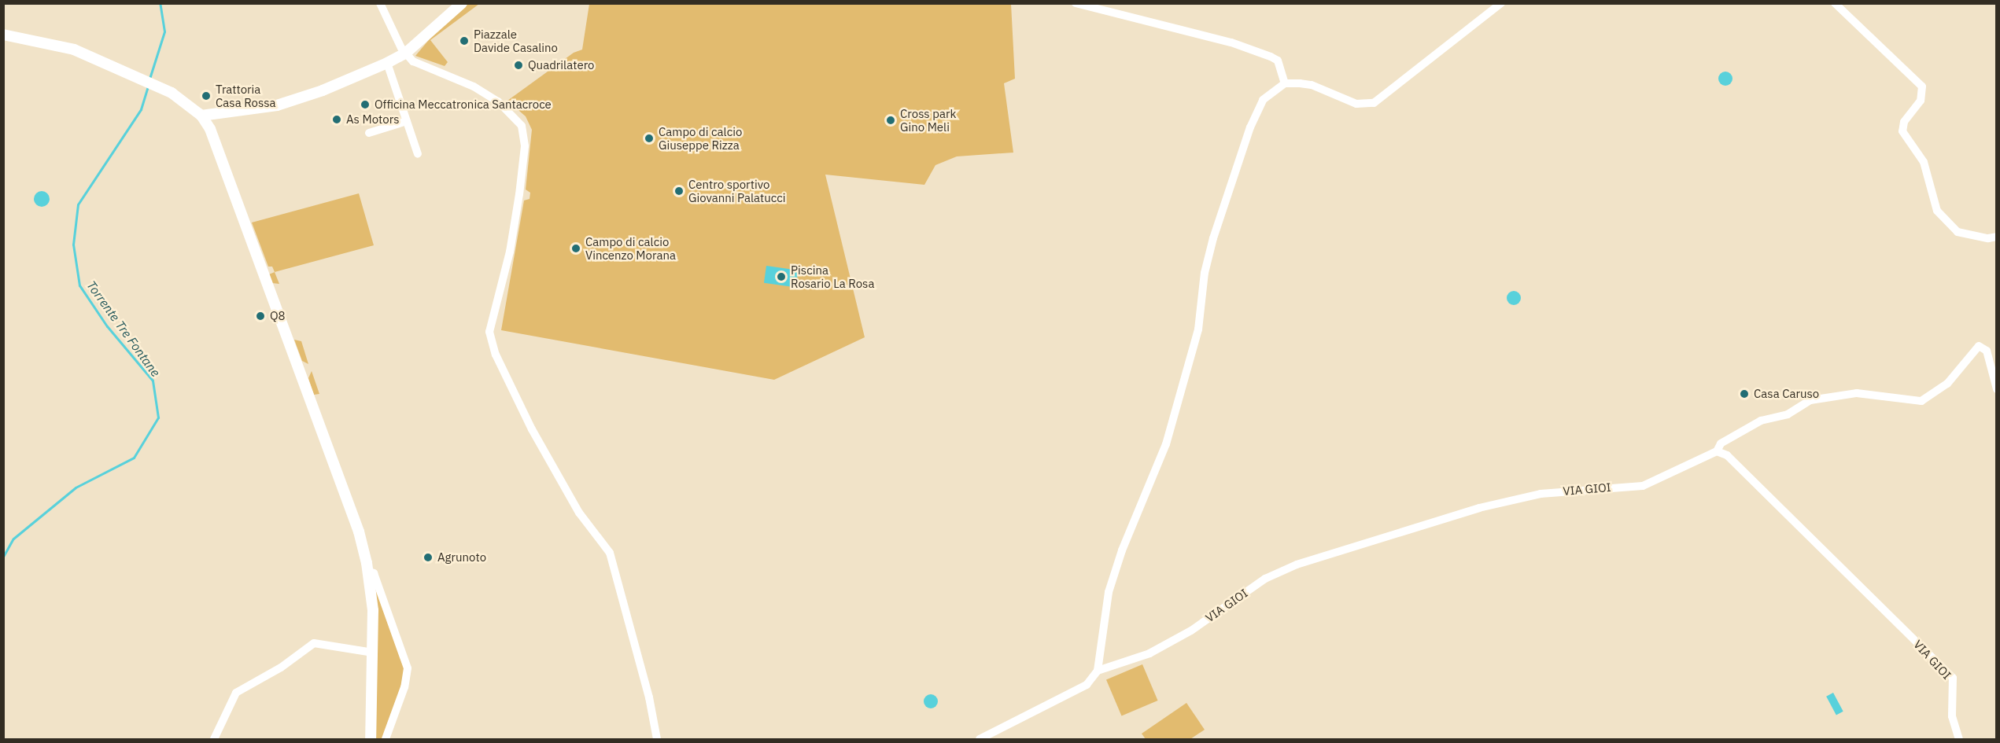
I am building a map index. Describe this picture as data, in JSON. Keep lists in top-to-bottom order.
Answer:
{
  "streets": {
    "street": ["VIA GIOI"]
  },
  "water": ["Torrente Tre Fontane"],
  "places": [
    "Piazzale Davide Casalino",
    "Quadrilatero",
    "Trattoria Casa Rossa",
    "Officina Meccatronica Santacroce",
    "As Motors",
    "Cross park Gino Meli",
    "Campo di calcio Giuseppe Rizza",
    "Centro sportivo Giovanni Palatucci",
    "Campo di calcio Vincenzo Morana",
    "Piscina Rosario La Rosa",
    "Q8",
    "Casa Caruso",
    "Agrunoto"
  ]
}
